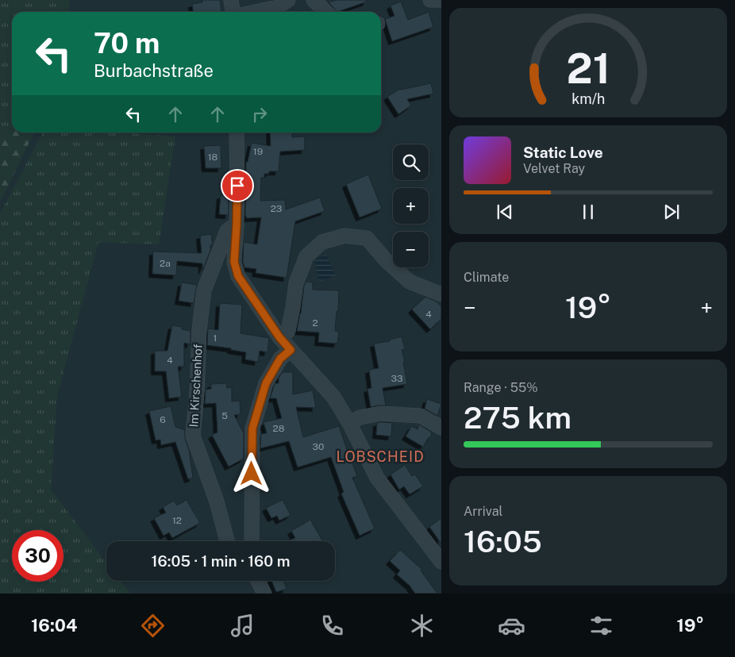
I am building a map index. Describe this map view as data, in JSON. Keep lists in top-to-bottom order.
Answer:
{
  "streets": {
    "street": ["Im Kirschenhof"]
  },
  "districts": ["LOBSCHEID"],
  "house_numbers": [
    "19",
    "18",
    "23",
    "2a",
    "4",
    "2",
    "1",
    "4",
    "33",
    "5",
    "6",
    "28",
    "30",
    "12"
  ],
  "page": {
    "turn": ["70 m", "Burbachstraße"],
    "song": ["Static Love", "Velvet Ray"],
    "map_buttons": ["+", "−"],
    "tile": [
      "Climate",
      ["Range · 55%", "275 km"],
      ["Arrival", "16:05"]
    ],
    "heat": ["−", "19°", "+"],
    "limit": "30",
    "trip": "16:05 · 1 min · 160 m",
    "tabs": ["16:04", "19°"],
    "gauge": ["21", "km/h"]
  }
}
